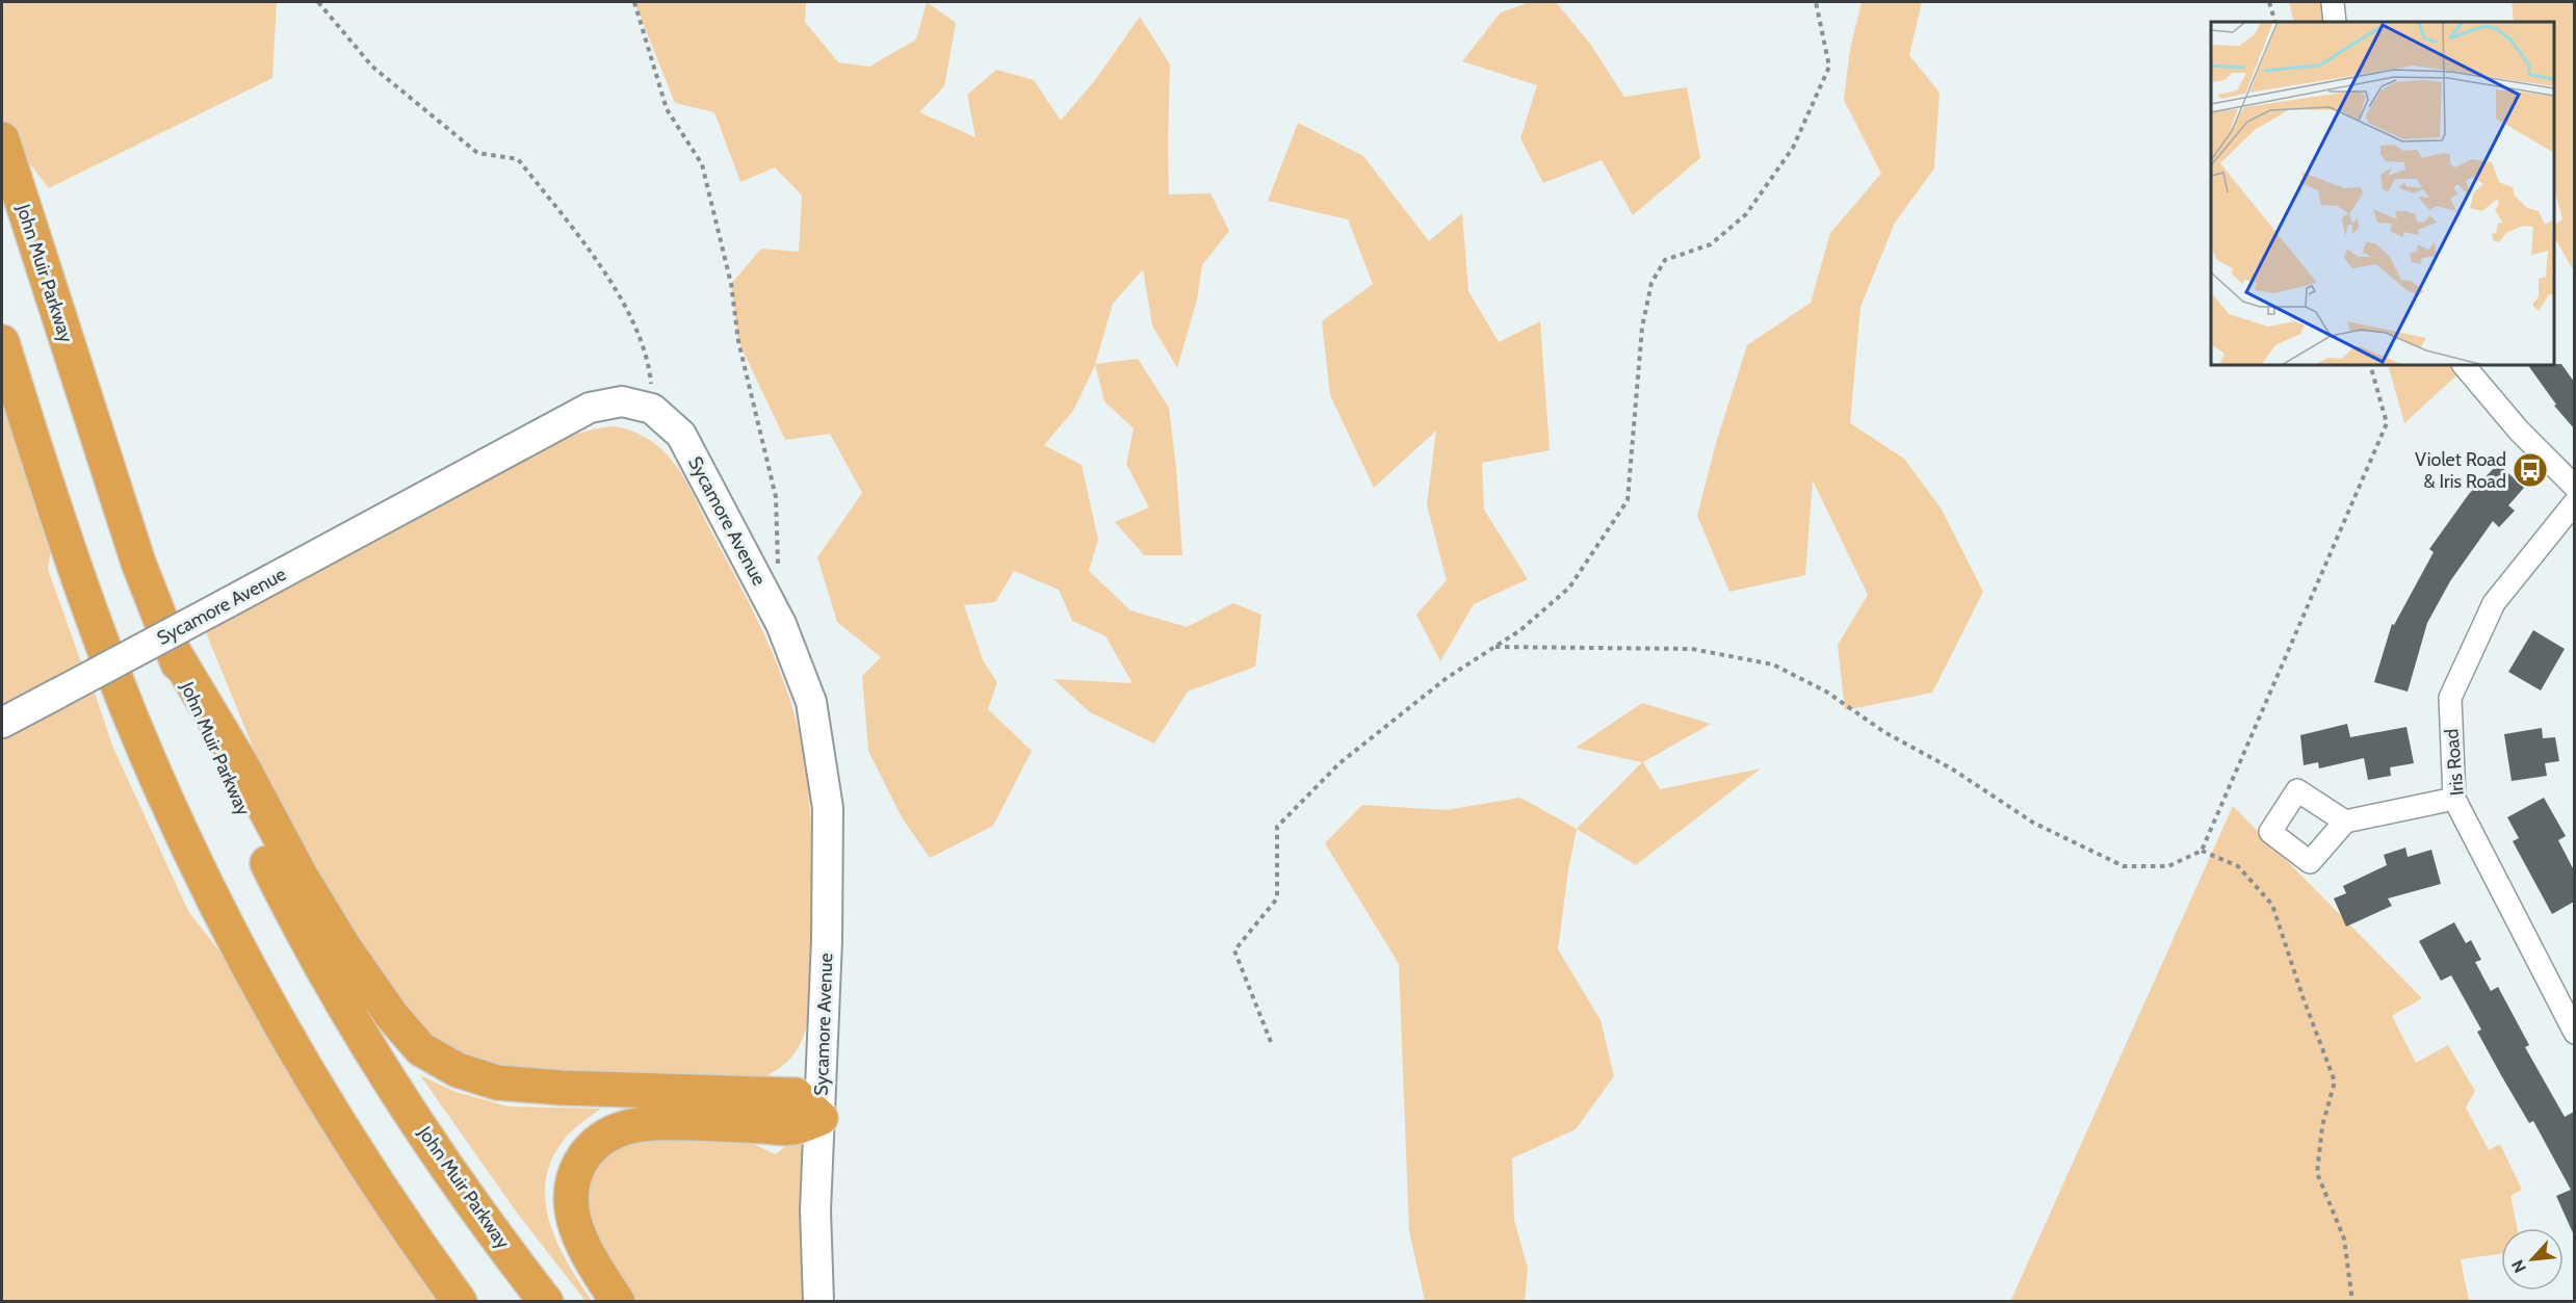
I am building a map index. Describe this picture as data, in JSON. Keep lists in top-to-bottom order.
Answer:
{
  "streets": {
    "highway": ["John Muir Parkway"],
    "main road": ["Sycamore Avenue"],
    "street": ["Iris Road"]
  },
  "places": {
    "bus stop": ["Violet Road & Iris Road"]
  },
  "north": "bottom left"
}
